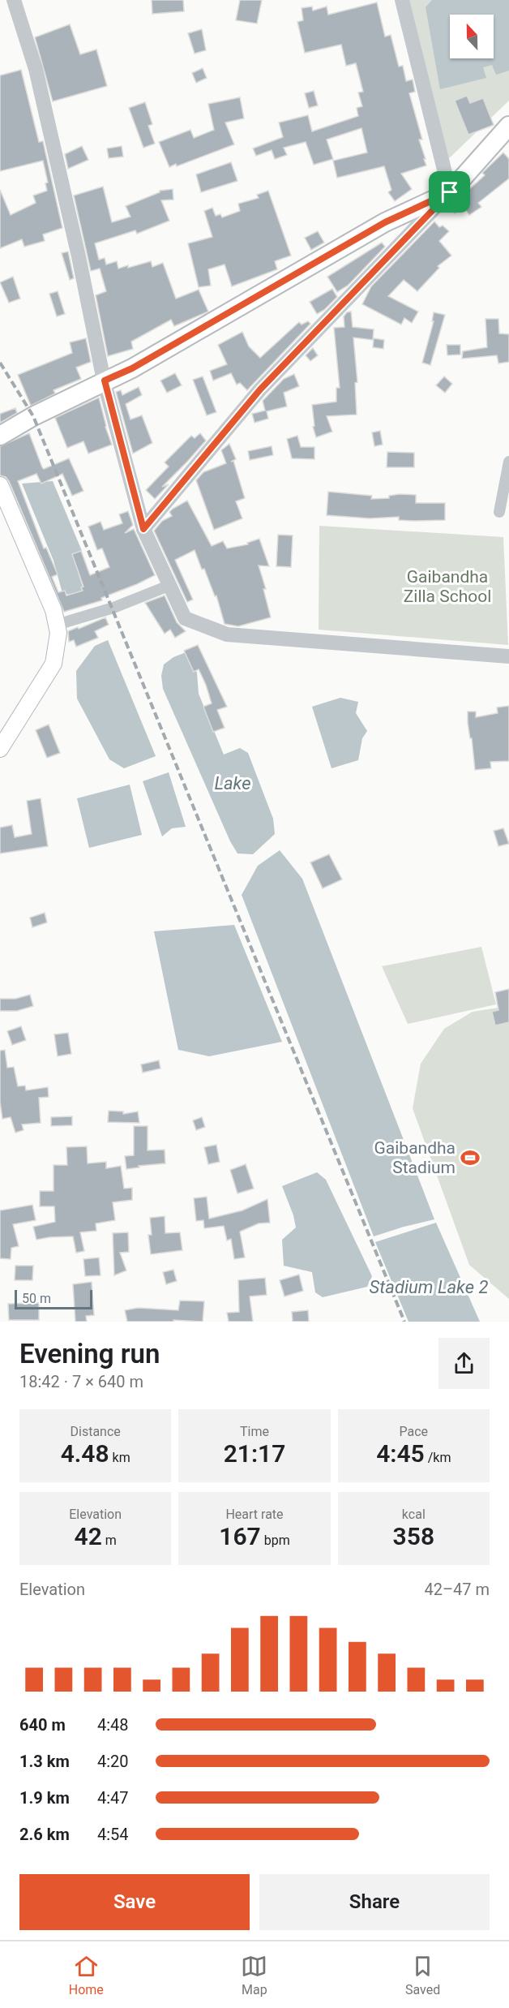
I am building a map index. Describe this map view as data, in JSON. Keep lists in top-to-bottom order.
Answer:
{
  "water": ["Lake", "Stadium Lake 2"],
  "parks": ["Gaibandha Zilla School"],
  "places": {
    "sports": ["Gaibandha Stadium"]
  },
  "scale_bar": "50 m",
  "north": "top",
  "page": {
    "scale": "50 m",
    "heading": ["Evening run", "18:42 · 7 × 640 m"],
    "stats": [
      ["Distance", "4.48 km"],
      ["Time", "21:17"],
      ["Pace", "4:45 /km"],
      ["Elevation", "42 m"],
      ["Heart rate", "167 bpm"],
      ["kcal", "358"]
    ],
    "chart": ["Elevation", "42–47 m"],
    "list": [
      {
        "name": "640 m",
        "note": "4:48"
      },
      {
        "name": "1.3 km",
        "note": "4:20"
      },
      {
        "name": "1.9 km",
        "note": "4:47"
      },
      {
        "name": "2.6 km",
        "note": "4:54"
      }
    ],
    "buttons": ["Save", "Share"],
    "tabs": ["Home", "Map", "Saved"]
  }
}
